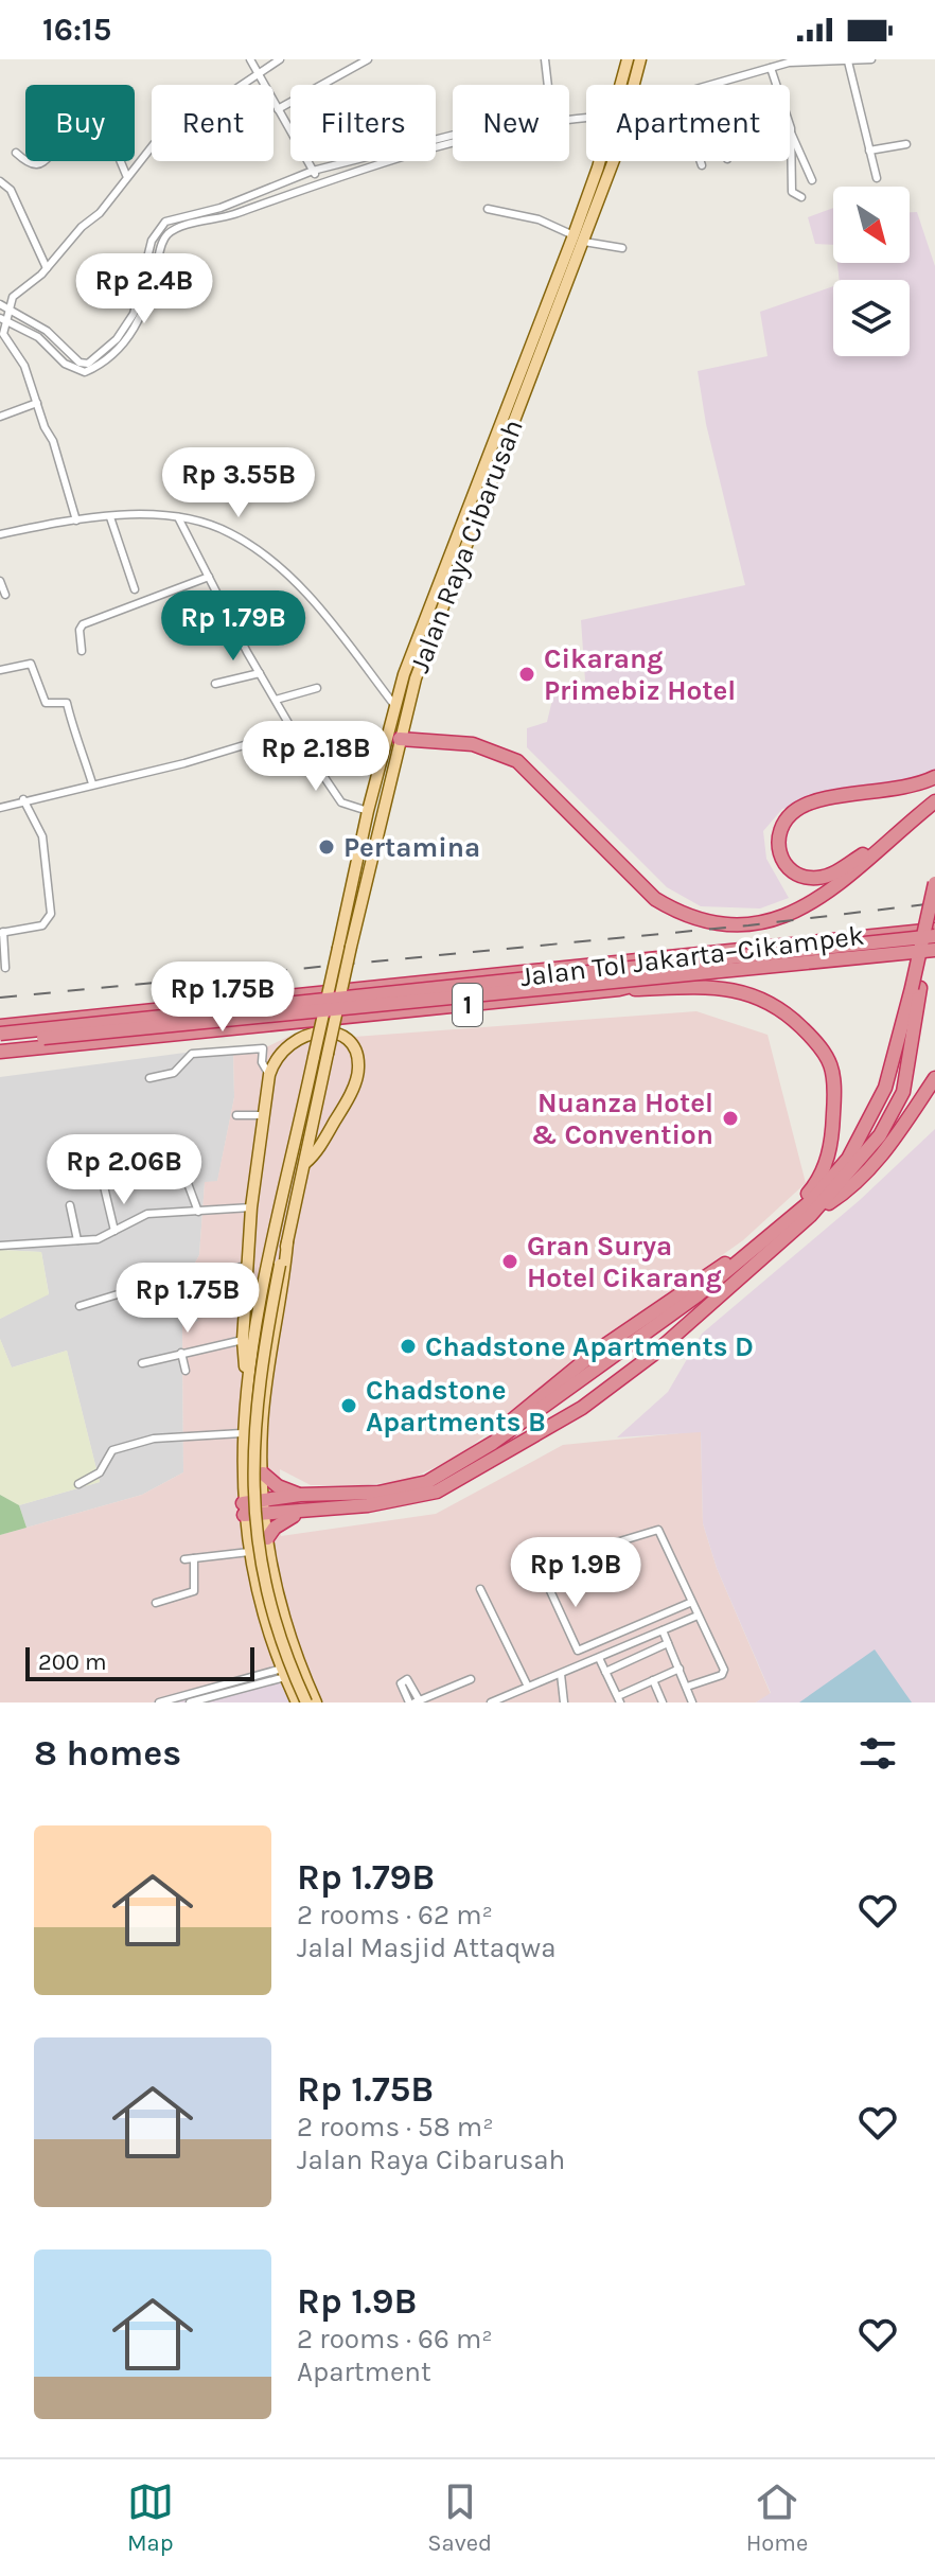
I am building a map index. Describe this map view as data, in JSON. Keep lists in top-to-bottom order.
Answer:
{
  "streets": {
    "highway": ["Jalan Tol Jakarta–Cikampek", "1"],
    "main road": ["Jalan Raya Cibarusah"]
  },
  "crossings": [
    ["Jalan Tol Jakarta–Cikampek", "1"]
  ],
  "places": [
    "Cikarang Primebiz Hotel",
    "Pertamina",
    "Nuanza Hotel & Convention",
    "Gran Surya Hotel Cikarang",
    "Chadstone Apartments D",
    "Chadstone Apartments B"
  ],
  "scale_bar": "200 m",
  "north": "bottom right",
  "page": {
    "status": "16:15",
    "chip": [
      "Buy",
      "Rent",
      "Filters",
      "New",
      "Apartment"
    ],
    "price": [
      "Rp 2.4B",
      "Rp 3.55B",
      "Rp 1.79B",
      "Rp 2.18B",
      "Rp 1.75B",
      "Rp 2.06B",
      "Rp 1.75B",
      "Rp 1.9B"
    ],
    "scale": "200 m",
    "heading": "8 homes",
    "list": [
      {
        "name": "Rp 1.79B",
        "note": "2 rooms · 62 m² · Jalal Masjid Attaqwa"
      },
      {
        "name": "Rp 1.75B",
        "note": "2 rooms · 58 m² · Jalan Raya Cibarusah"
      },
      {
        "name": "Rp 1.9B",
        "note": "2 rooms · 66 m² · Apartment"
      }
    ],
    "tabs": ["Map", "Saved", "Home"]
  }
}
